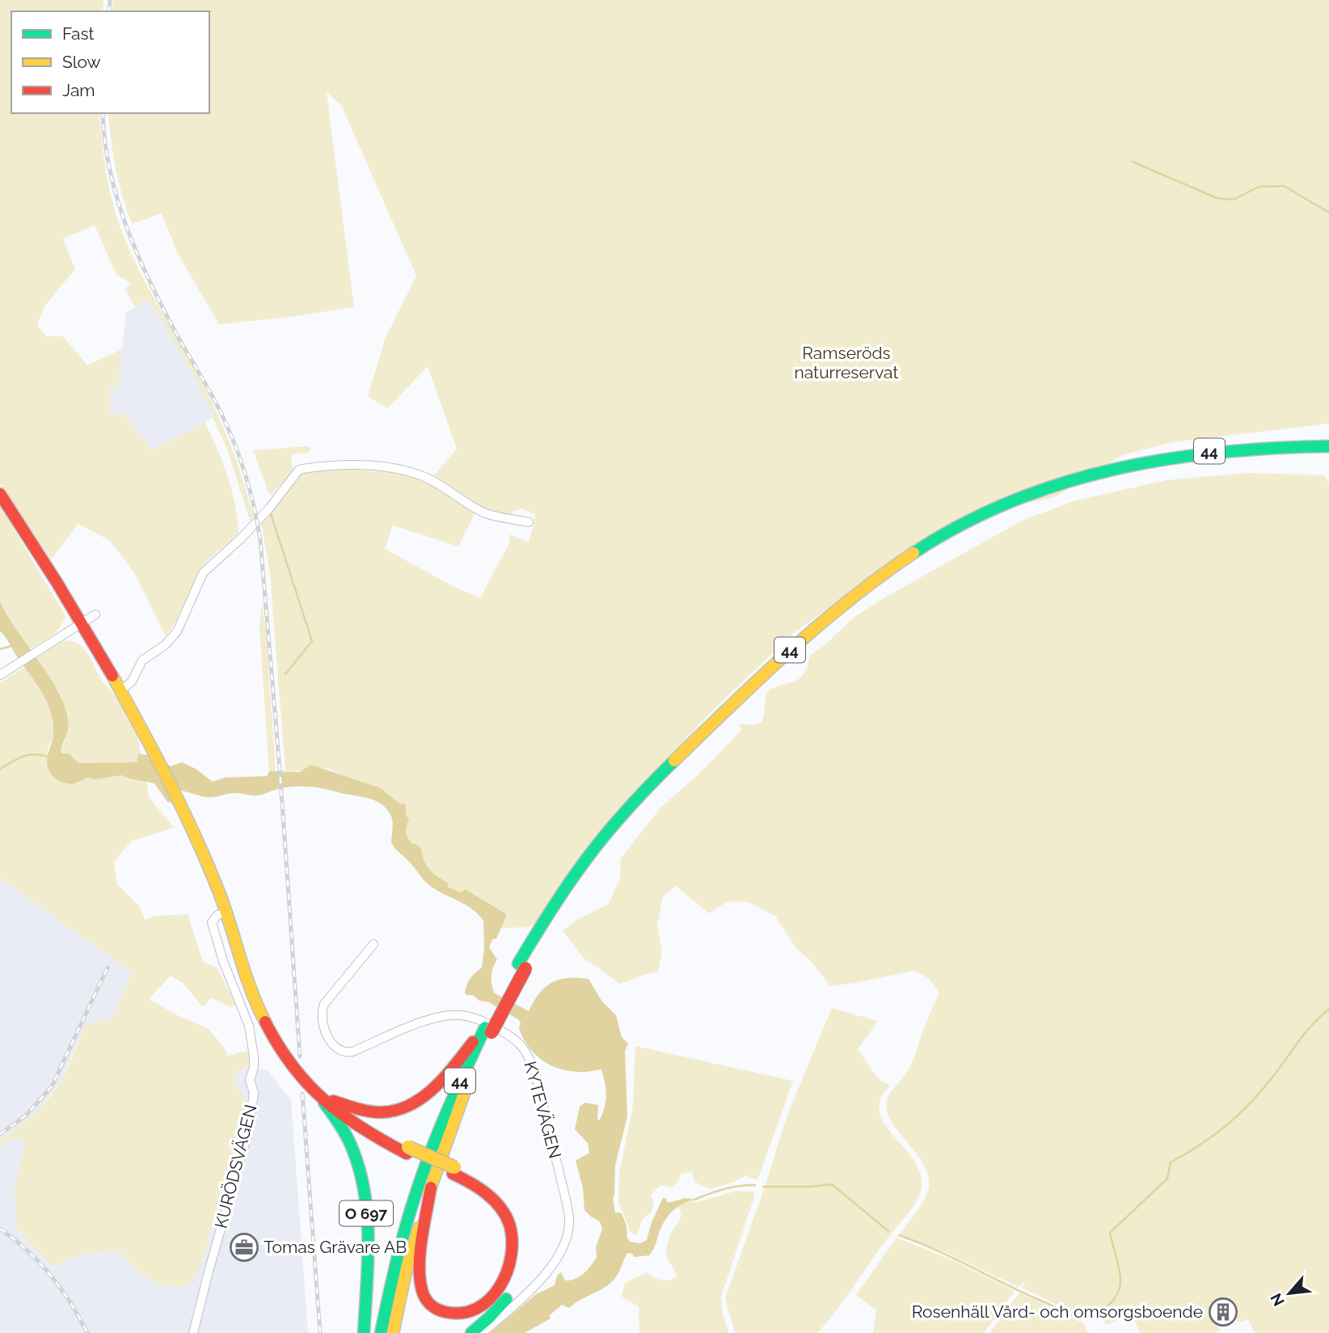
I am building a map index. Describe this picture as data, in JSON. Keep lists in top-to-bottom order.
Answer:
{
  "streets": {
    "main road": ["44", "O 697"],
    "street": ["KYTEVÄGEN", "KURÖDSVÄGEN"]
  },
  "crossings": [
    ["KURÖDSVÄGEN", "O 697"]
  ],
  "parks": ["Ramseröds naturreservat"],
  "places": {
    "office": ["Tomas Grävare AB"],
    "building": ["Rosenhäll Vård- och omsorgsboende"]
  },
  "legend": ["Fast", "Slow", "Jam"],
  "north": "bottom left"
}
